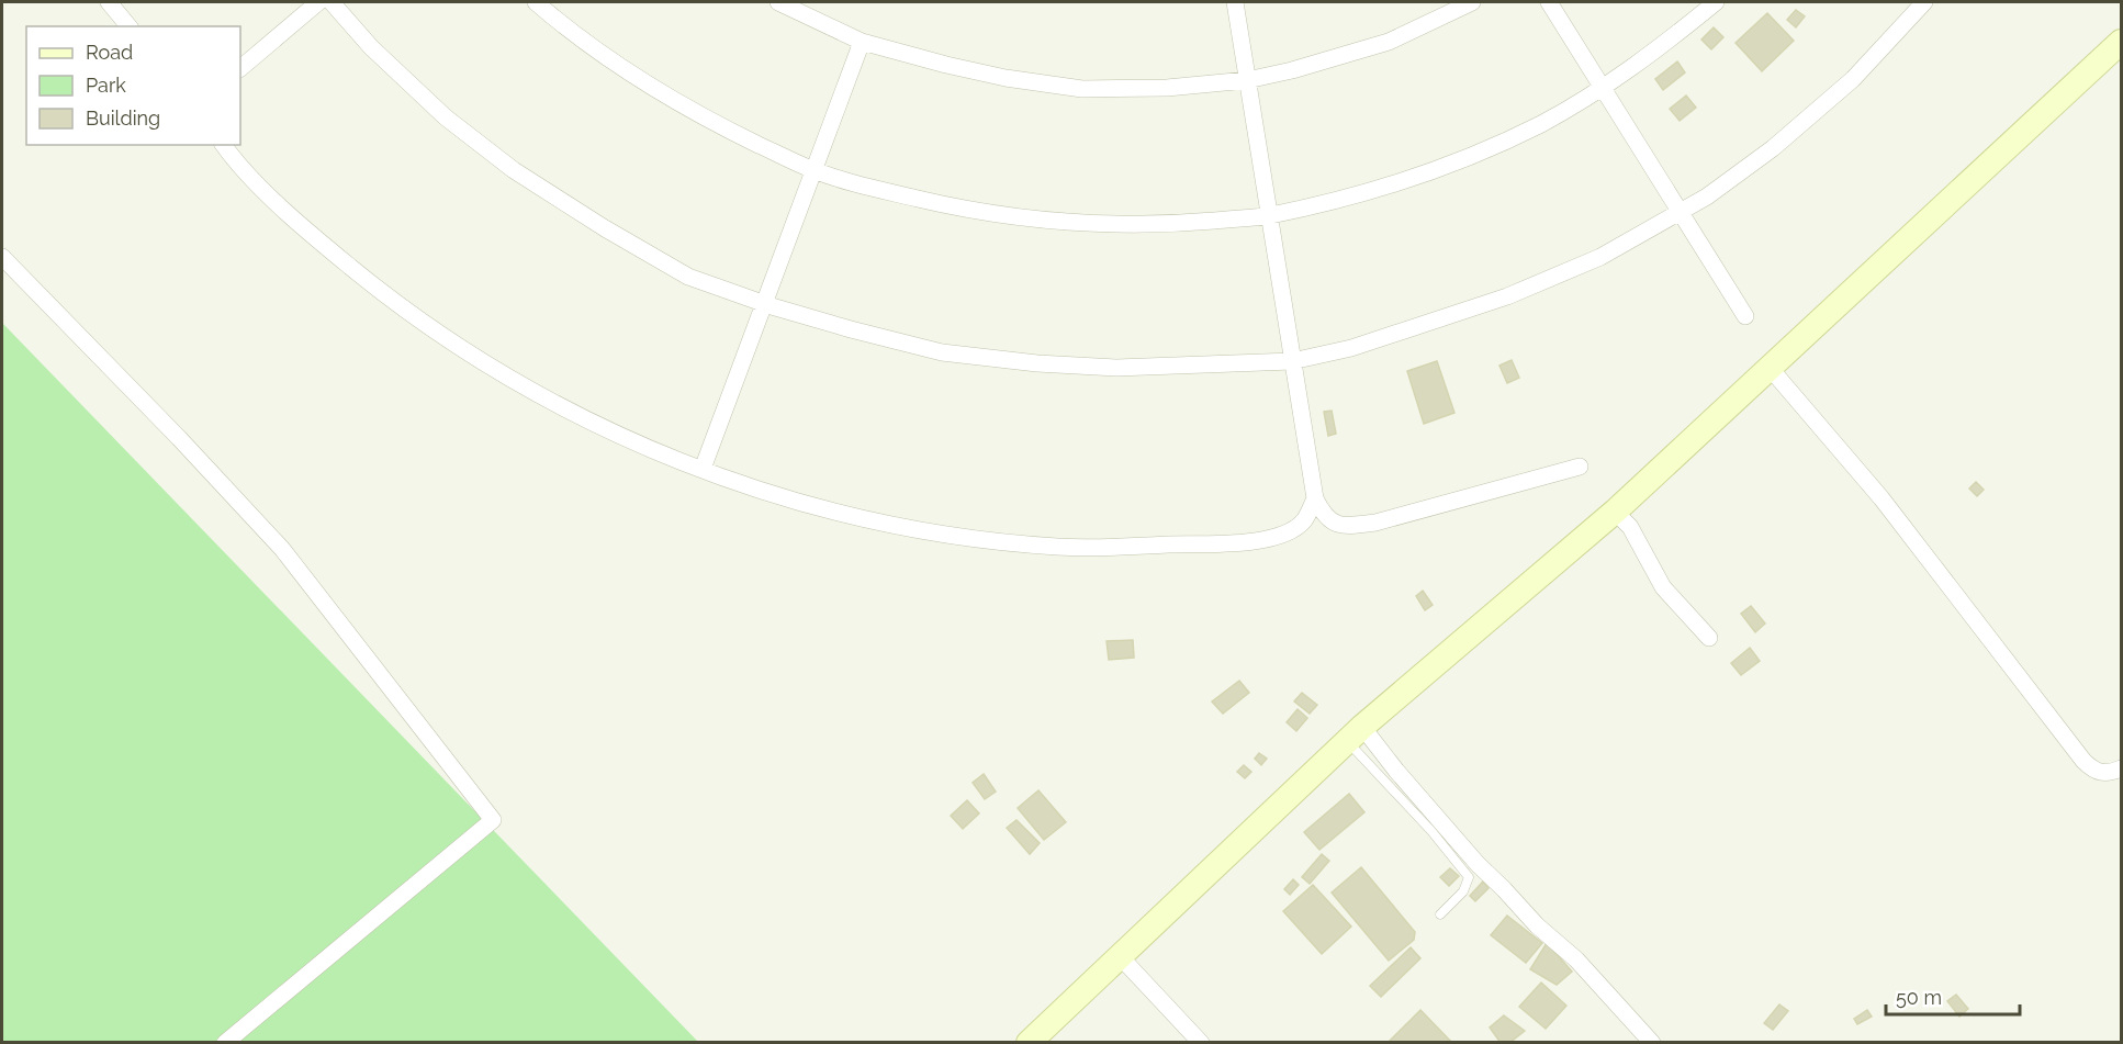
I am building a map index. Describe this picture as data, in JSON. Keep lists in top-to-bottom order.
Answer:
{
  "legend": ["Road", "Park", "Building"],
  "scale_bar": "50 m"
}
